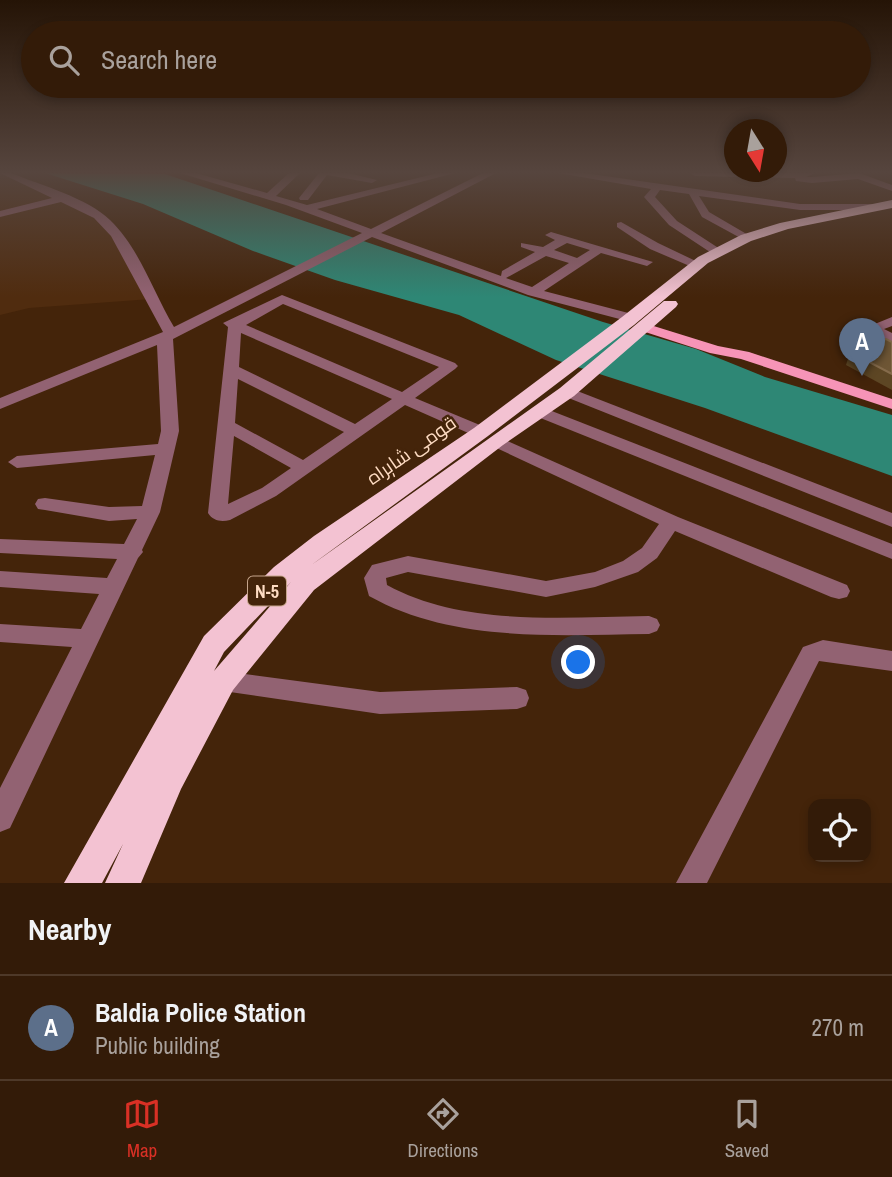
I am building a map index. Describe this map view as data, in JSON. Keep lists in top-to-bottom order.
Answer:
{
  "streets": {
    "highway": ["قومی شاہراہ", "N-5"]
  },
  "north": "bottom",
  "page": {
    "search": "Search here",
    "pins": "A",
    "heading": "Nearby",
    "list": [
      {
        "mark": "A",
        "name": "Baldia Police Station",
        "note": "Public building",
        "value": "270 m"
      }
    ],
    "nav": ["Map", "Directions", "Saved"]
  }
}
